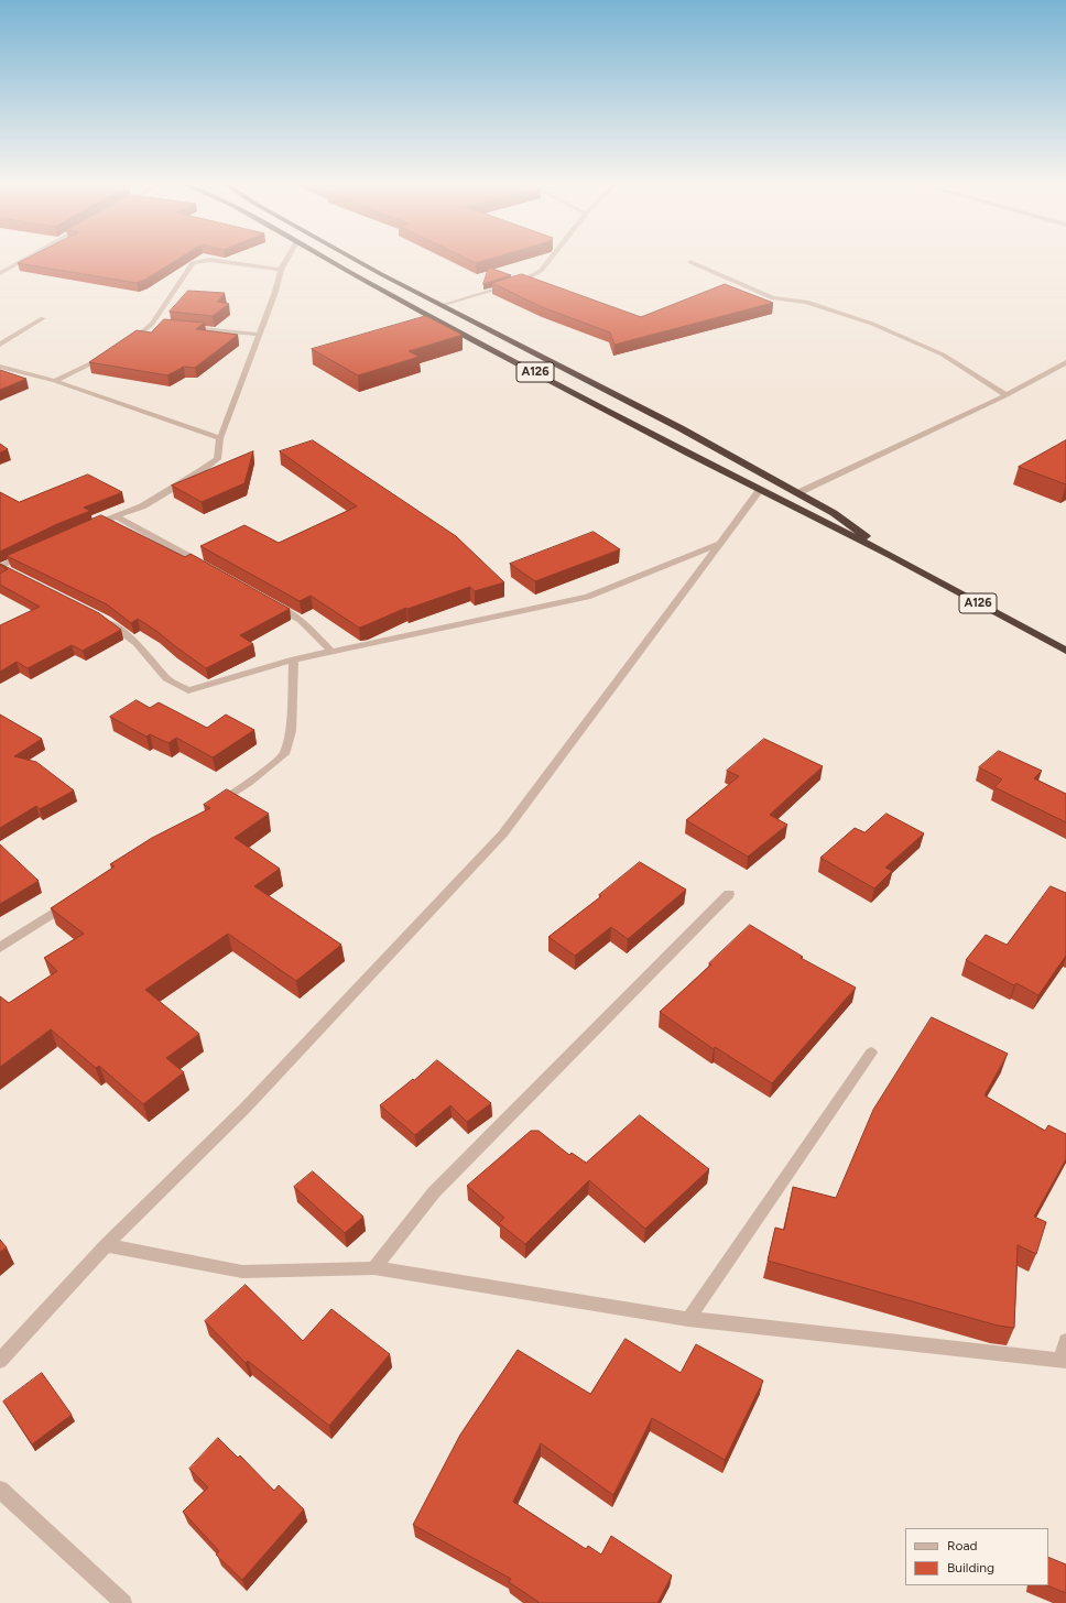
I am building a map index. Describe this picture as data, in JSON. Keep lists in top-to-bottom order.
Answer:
{
  "streets": {
    "highway": ["A126"]
  },
  "legend": ["Road", "Building"]
}
